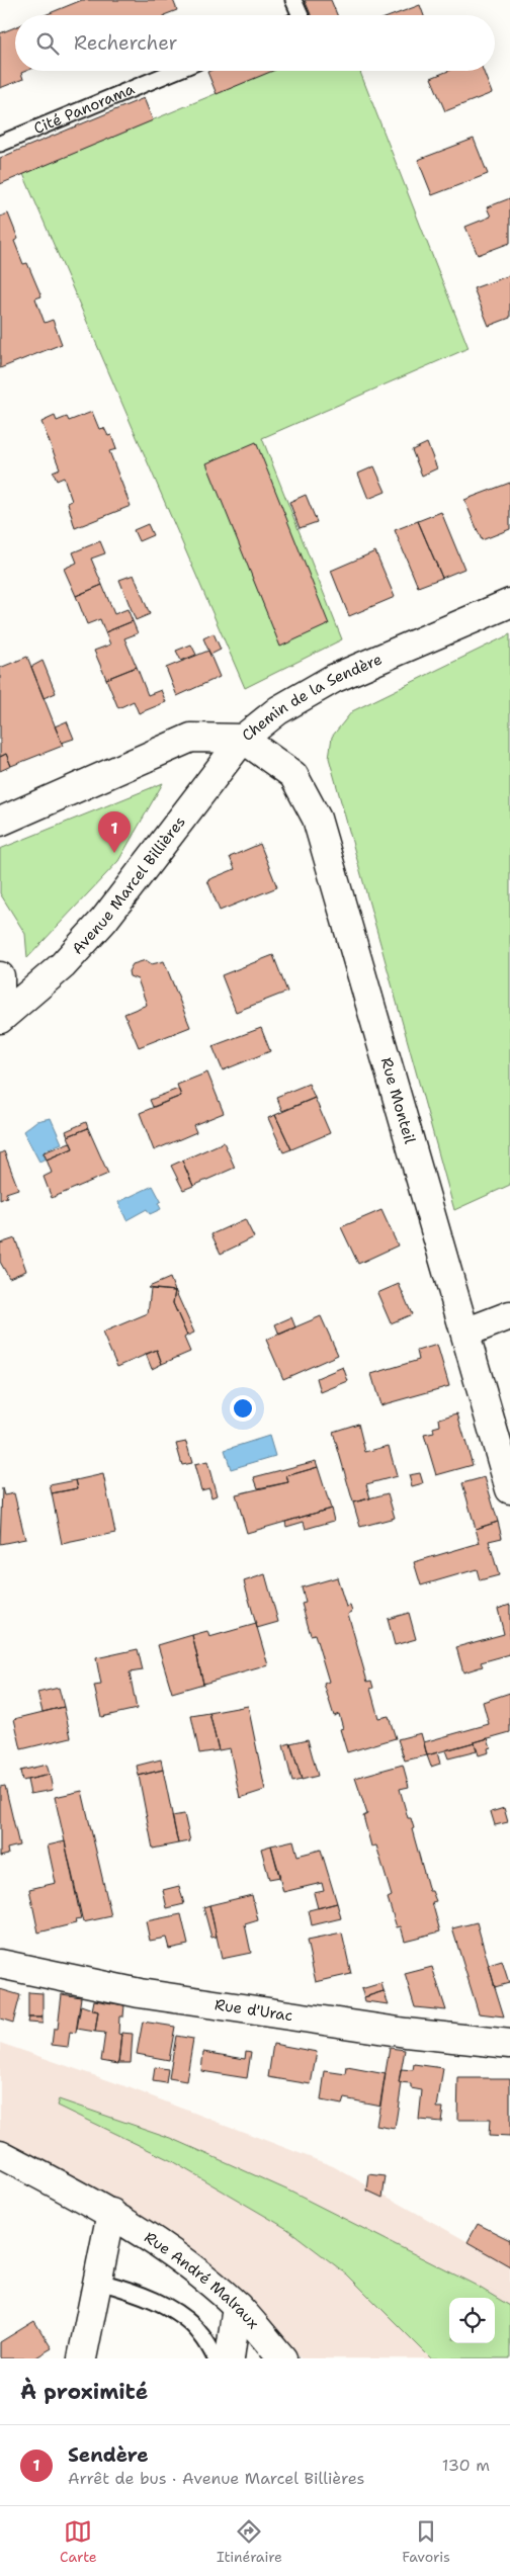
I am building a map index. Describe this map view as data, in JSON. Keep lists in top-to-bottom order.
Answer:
{
  "streets": {
    "street": [
      "Chemin de la Sendère",
      "Avenue Marcel Billières",
      "Rue Monteil",
      "Rue d'Urac",
      "Rue André Malraux"
    ],
    "lane": ["Cité Panorama"]
  },
  "crossings": [
    ["Chemin de la Sendère", "Avenue Marcel Billières"],
    ["Chemin de la Sendère", "Rue Monteil"],
    ["Avenue Marcel Billières", "Rue Monteil"]
  ],
  "page": {
    "search": "Rechercher",
    "pins": "1",
    "heading": "À proximité",
    "list": [
      {
        "mark": "1",
        "name": "Sendère",
        "note": "Arrêt de bus · Avenue Marcel Billières",
        "value": "130 m"
      }
    ],
    "nav": ["Carte", "Itinéraire", "Favoris"]
  }
}
